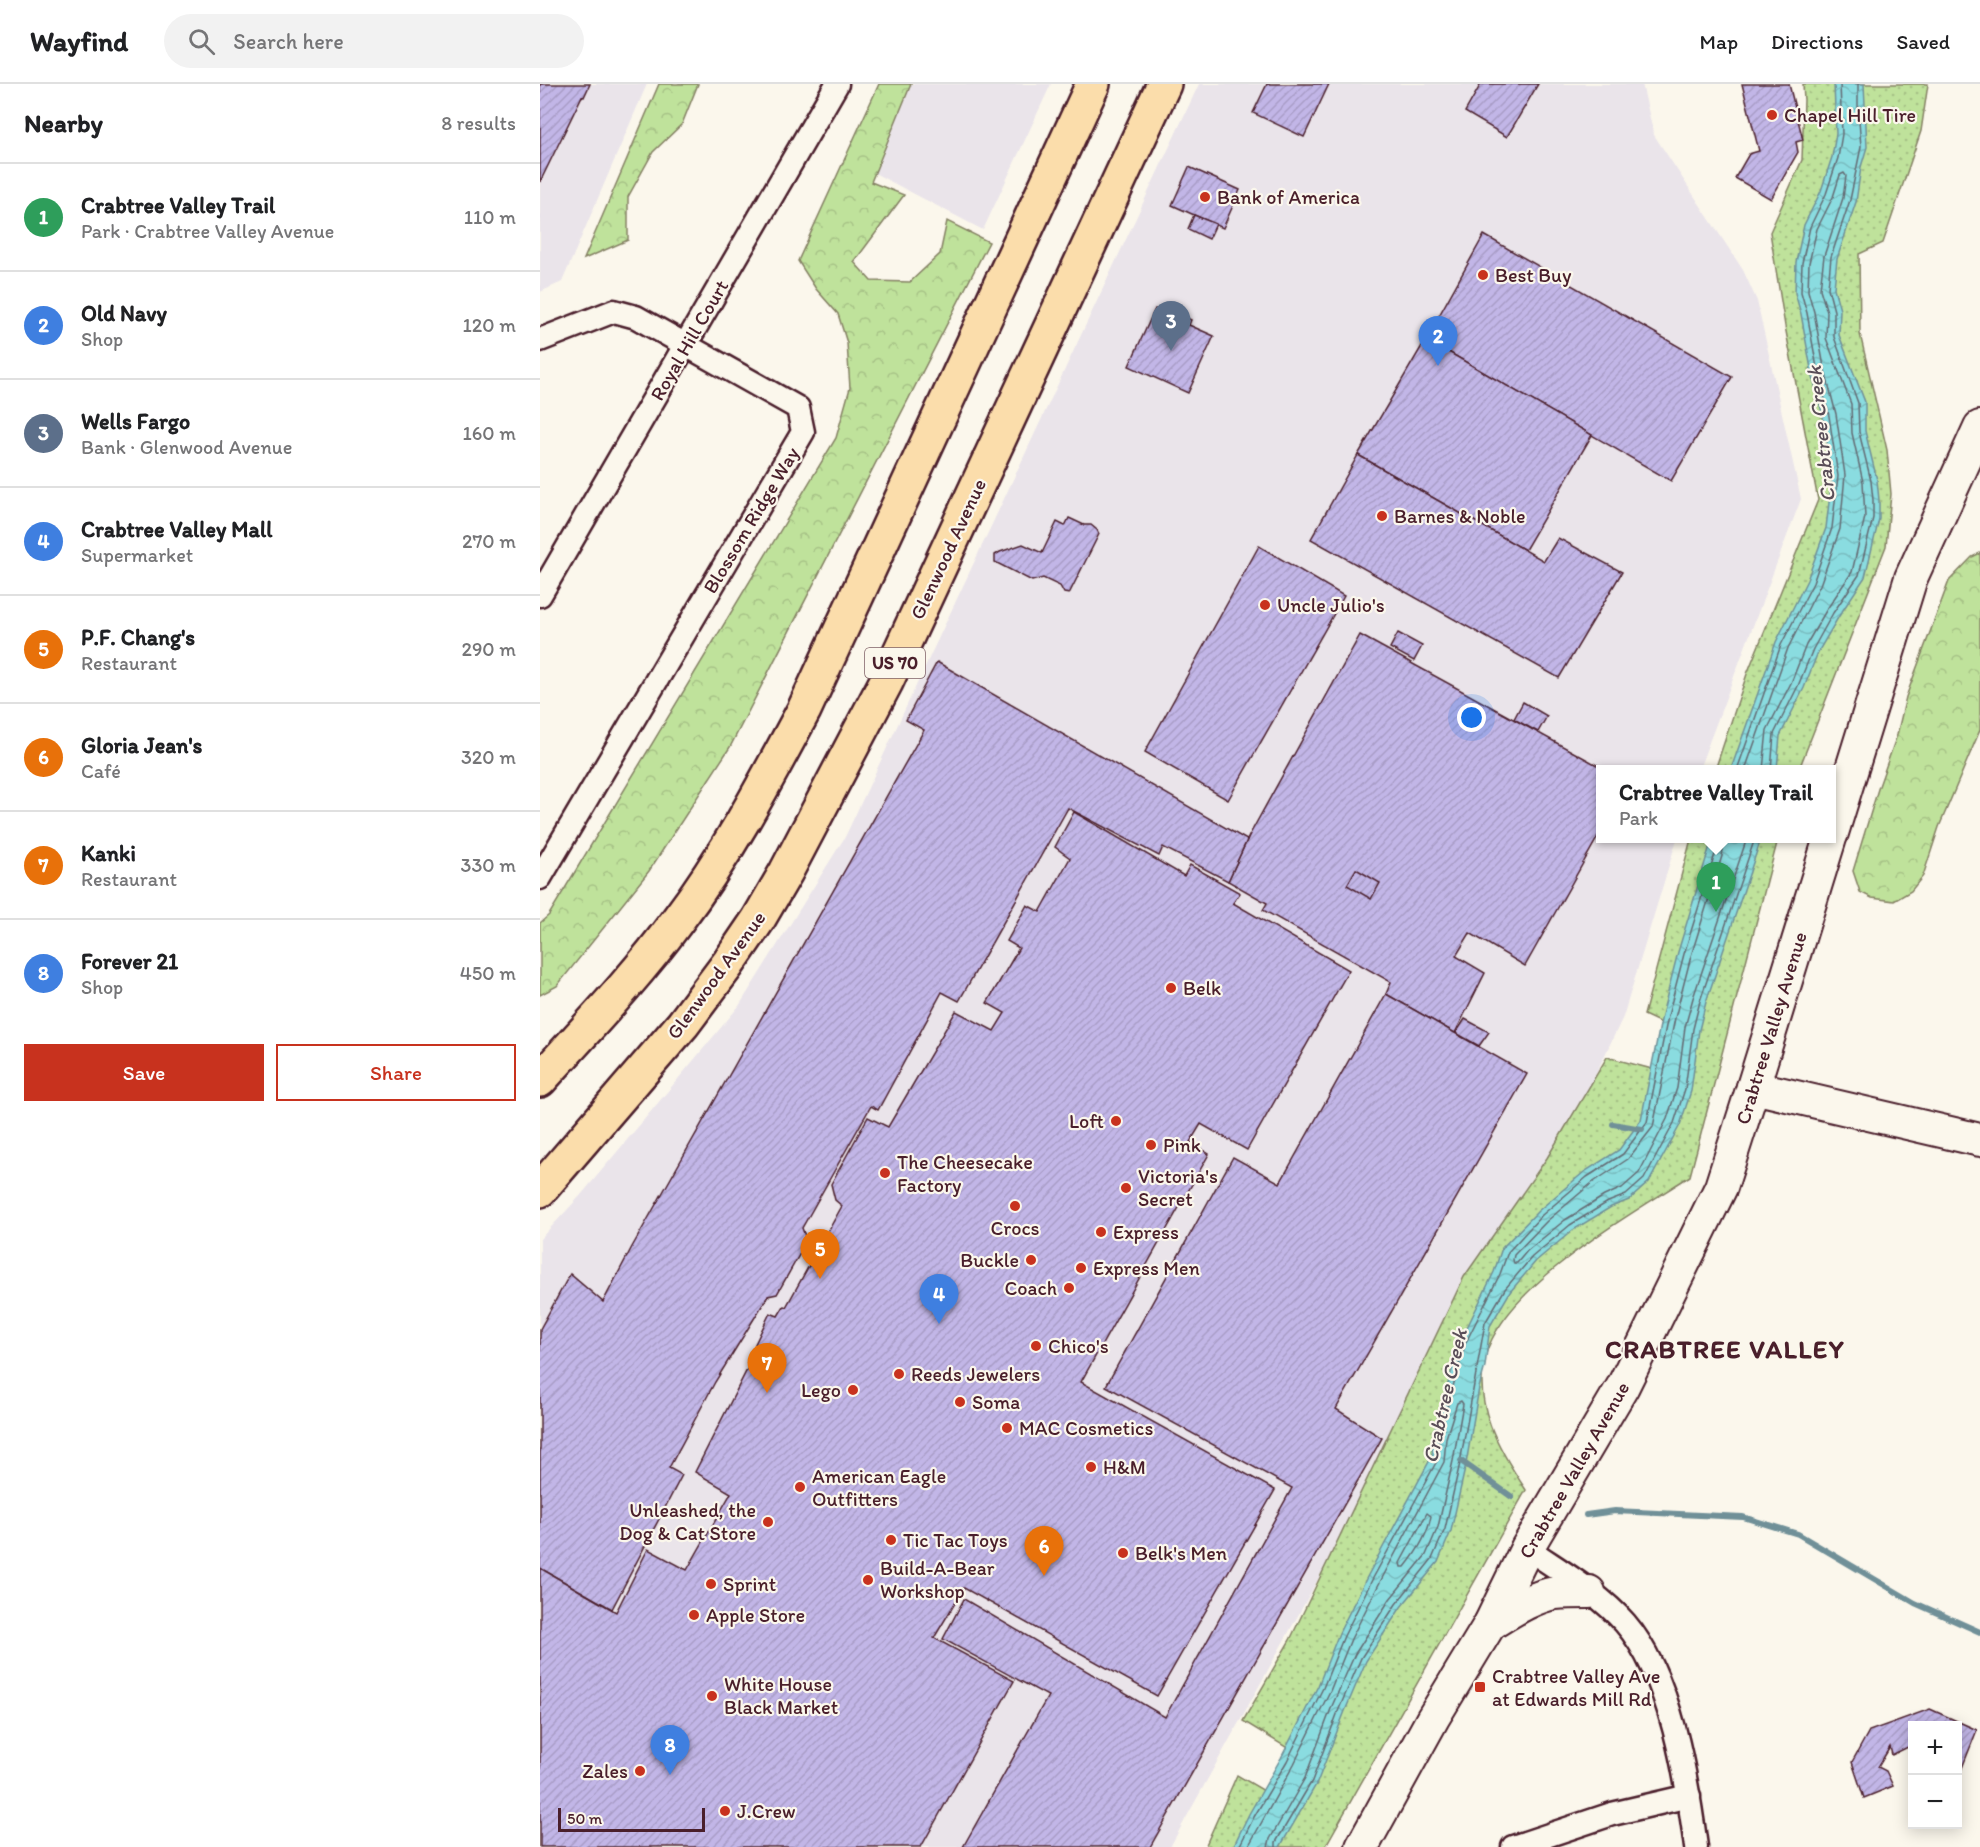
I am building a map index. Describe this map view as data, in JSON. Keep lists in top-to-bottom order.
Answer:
{
  "streets": {
    "highway": ["Glenwood Avenue", "US 70"],
    "street": ["Royal Hill Court", "Blossom Ridge Way", "Crabtree Valley Avenue"]
  },
  "crossings": [
    ["Royal Hill Court", "Blossom Ridge Way"]
  ],
  "districts": ["CRABTREE VALLEY"],
  "water": ["Crabtree Creek"],
  "places": {
    "other": [
      "Chapel Hill Tire",
      "Bank of America",
      "Best Buy",
      "Barnes & Noble",
      "Uncle Julio's",
      "Belk",
      "Loft",
      "Pink",
      "The Cheesecake Factory",
      "Victoria's Secret",
      "Crocs",
      "Express",
      "Buckle",
      "Express Men",
      "Coach",
      "Chico's",
      "Reeds Jewelers",
      "Lego",
      "Soma",
      "MAC Cosmetics",
      "H&M",
      "American Eagle Outfitters",
      "Unleashed, the Dog & Cat Store",
      "Tic Tac Toys",
      "Belk's Men",
      "Build-A-Bear Workshop",
      "Sprint",
      "Apple Store",
      "White House Black Market",
      "Zales",
      "J.Crew"
    ],
    "transit": ["Crabtree Valley Ave at Edwards Mill Rd"]
  },
  "scale_bar": "50 m",
  "page": {
    "header": "Wayfind",
    "search": "Search here",
    "nav": ["Map", "Directions", "Saved"],
    "heading": ["Nearby", "8 results"],
    "list": [
      {
        "mark": "1",
        "name": "Crabtree Valley Trail",
        "note": "Park · Crabtree Valley Avenue",
        "value": "110 m"
      },
      {
        "mark": "2",
        "name": "Old Navy",
        "note": "Shop",
        "value": "120 m"
      },
      {
        "mark": "3",
        "name": "Wells Fargo",
        "note": "Bank · Glenwood Avenue",
        "value": "160 m"
      },
      {
        "mark": "4",
        "name": "Crabtree Valley Mall",
        "note": "Supermarket",
        "value": "270 m"
      },
      {
        "mark": "5",
        "name": "P.F. Chang's",
        "note": "Restaurant",
        "value": "290 m"
      },
      {
        "mark": "6",
        "name": "Gloria Jean's",
        "note": "Café",
        "value": "320 m"
      },
      {
        "mark": "7",
        "name": "Kanki",
        "note": "Restaurant",
        "value": "330 m"
      },
      {
        "mark": "8",
        "name": "Forever 21",
        "note": "Shop",
        "value": "450 m"
      }
    ],
    "pins": [
      "3",
      "2",
      "1",
      "5",
      "4",
      "7",
      "6",
      "8"
    ],
    "popup": ["Crabtree Valley Trail", "Park"],
    "buttons": ["Save", "Share"],
    "map_buttons": ["+", "−"],
    "scale": "50 m"
  }
}
